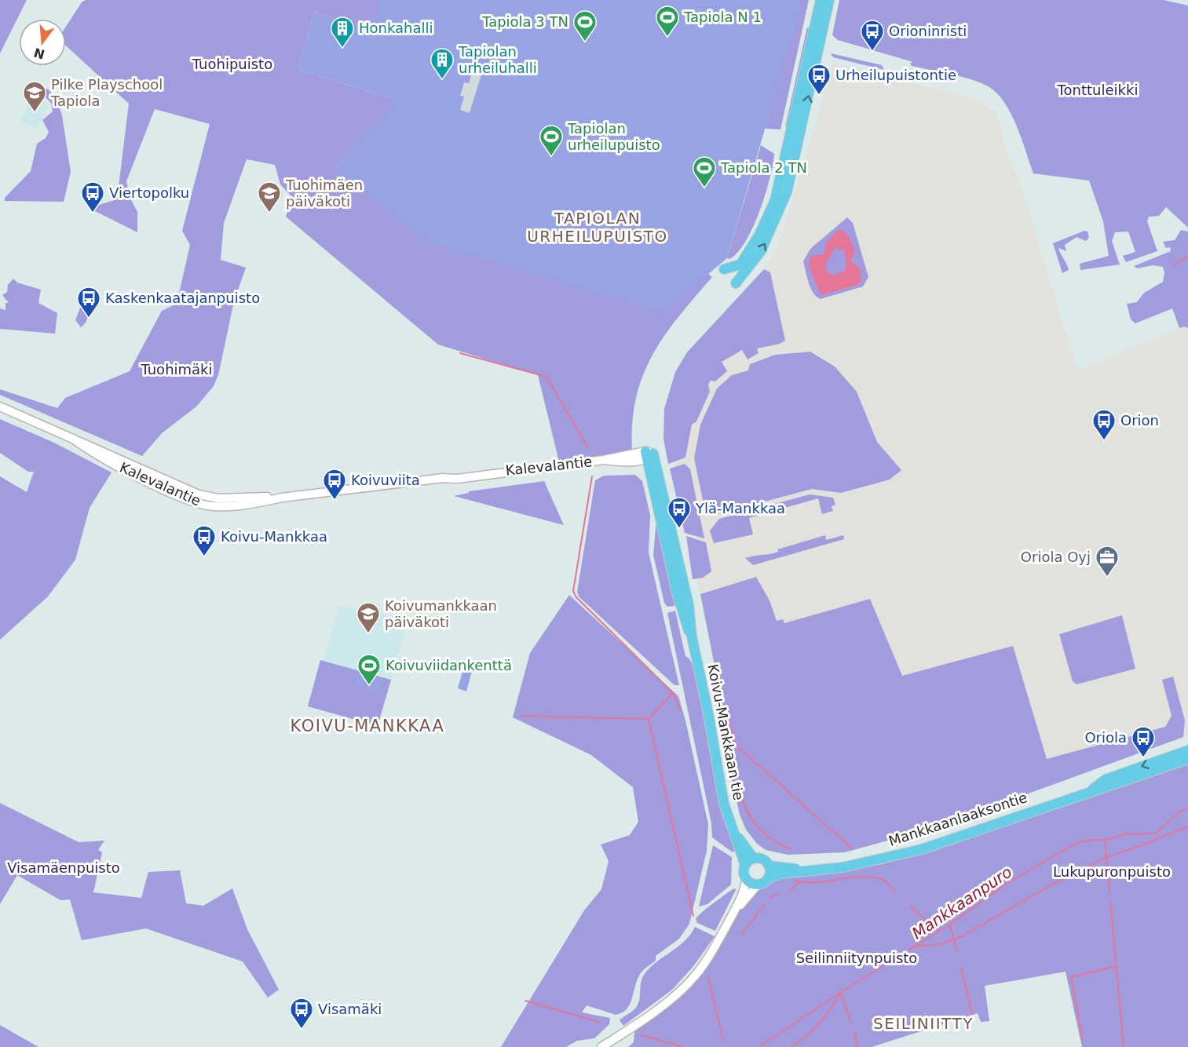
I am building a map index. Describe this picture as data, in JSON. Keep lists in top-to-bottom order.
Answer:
{
  "streets": {
    "main road": ["Kalevalantie", "Koivu-Mankkaan tie", "Mankkaanlaaksontie"]
  },
  "crossings": [
    ["Kalevalantie", "Koivu-Mankkaan tie"],
    ["Koivu-Mankkaan tie", "Mankkaanlaaksontie"]
  ],
  "districts": ["TAPIOLAN URHEILUPUISTO", "KOIVU-MANKKAA", "SEILINIITTY"],
  "water": ["Mankkaanpuro"],
  "parks": [
    "Tuohipuisto",
    "Tonttuleikki",
    "Tuohimäki",
    "Visamäenpuisto",
    "Lukupuronpuisto",
    "Seilinniitynpuisto"
  ],
  "places": {
    "sports": [
      "Tapiola N 1",
      "Tapiola 3 TN",
      "Tapiolan urheilupuisto",
      "Tapiola 2 TN",
      "Koivuviidankenttä"
    ],
    "building": ["Honkahalli", "Tapiolan urheiluhalli"],
    "bus stop": [
      "Orioninristi",
      "Urheilupuistontie",
      "Viertopolku",
      "Kaskenkaatajanpuisto",
      "Orion",
      "Koivuviita",
      "Ylä-Mankkaa",
      "Koivu-Mankkaa",
      "Oriola",
      "Visamäki"
    ],
    "school or university": ["Pilke Playschool Tapiola", "Tuohimäen päiväkoti", "Koivumankkaan päiväkoti"],
    "office": ["Oriola Oyj"]
  },
  "north": "bottom"
}
